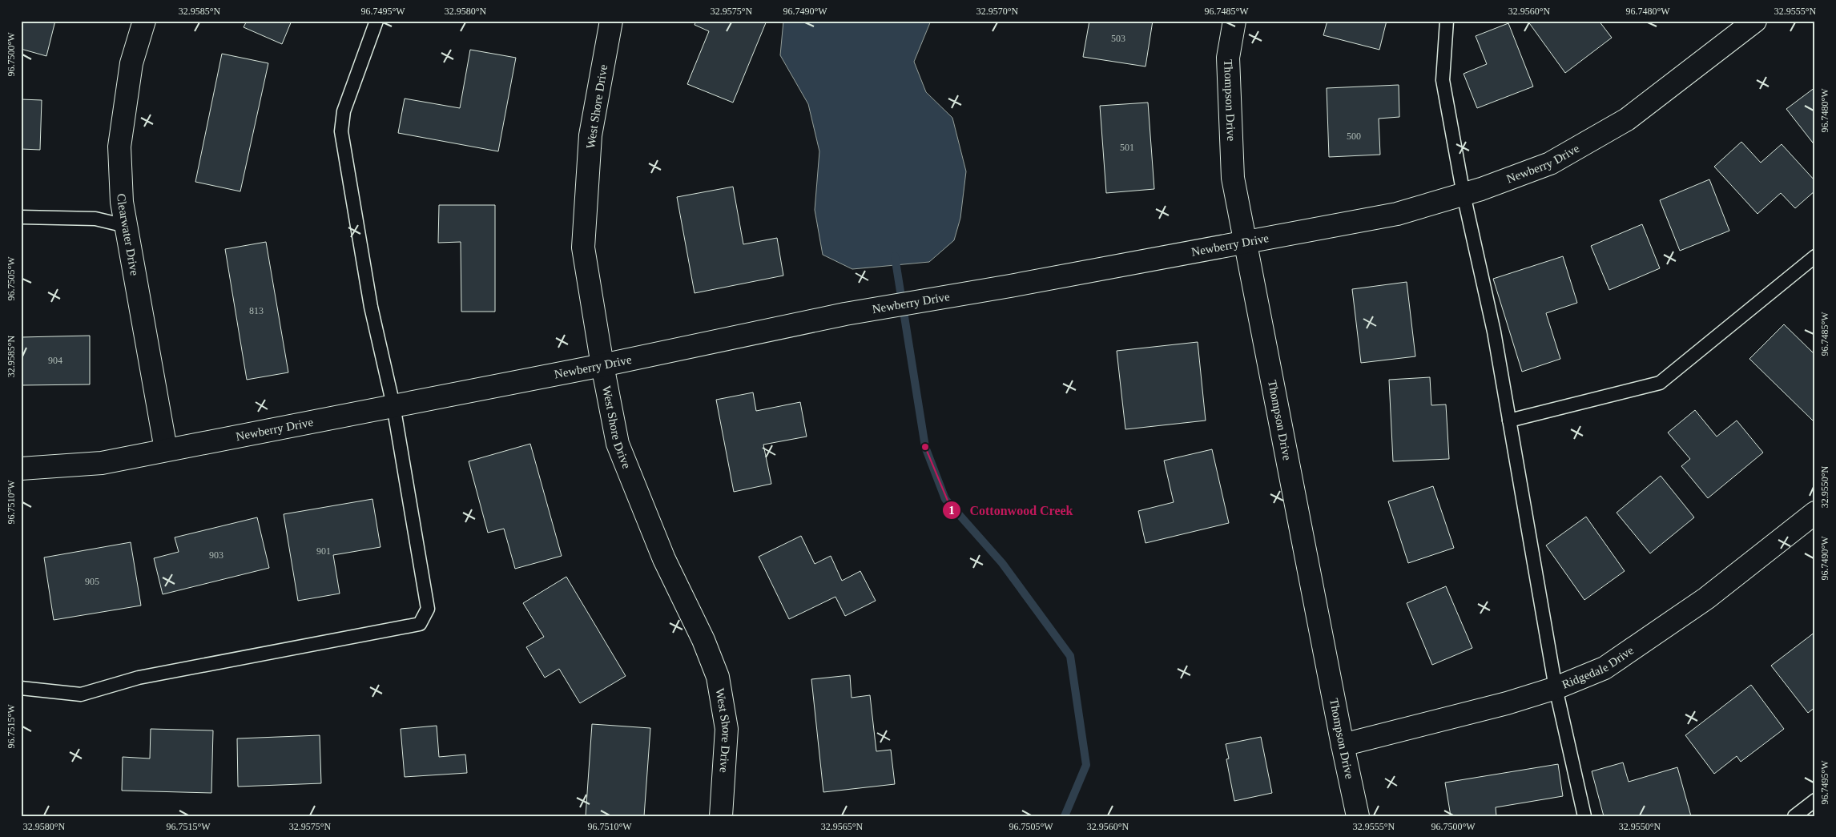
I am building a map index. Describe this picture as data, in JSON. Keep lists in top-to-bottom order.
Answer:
{
  "streets": {
    "street": [
      "Thompson Drive",
      "West Shore Drive",
      "Newberry Drive",
      "Clearwater Drive",
      "Ridgedale Drive"
    ]
  },
  "crossings": [
    ["Thompson Drive", "Newberry Drive"],
    ["Thompson Drive", "Ridgedale Drive"],
    ["West Shore Drive", "Newberry Drive"],
    ["Newberry Drive", "Clearwater Drive"]
  ],
  "places": ["Cottonwood Creek"],
  "house_numbers": [
    "503",
    "500",
    "501",
    "813",
    "904",
    "901",
    "903",
    "905"
  ],
  "coordinates": [
    "32.9585°N",
    "96.7495°W",
    "32.9580°N",
    "32.9575°N",
    "96.7490°W",
    "32.9570°N",
    "96.7485°W",
    "32.9560°N",
    "96.7480°W",
    "32.9555°N",
    "96.7500°W",
    "96.7505°W",
    "32.9550°N",
    "96.7510°W",
    "96.7515°W",
    "32.9565°N"
  ]
}
